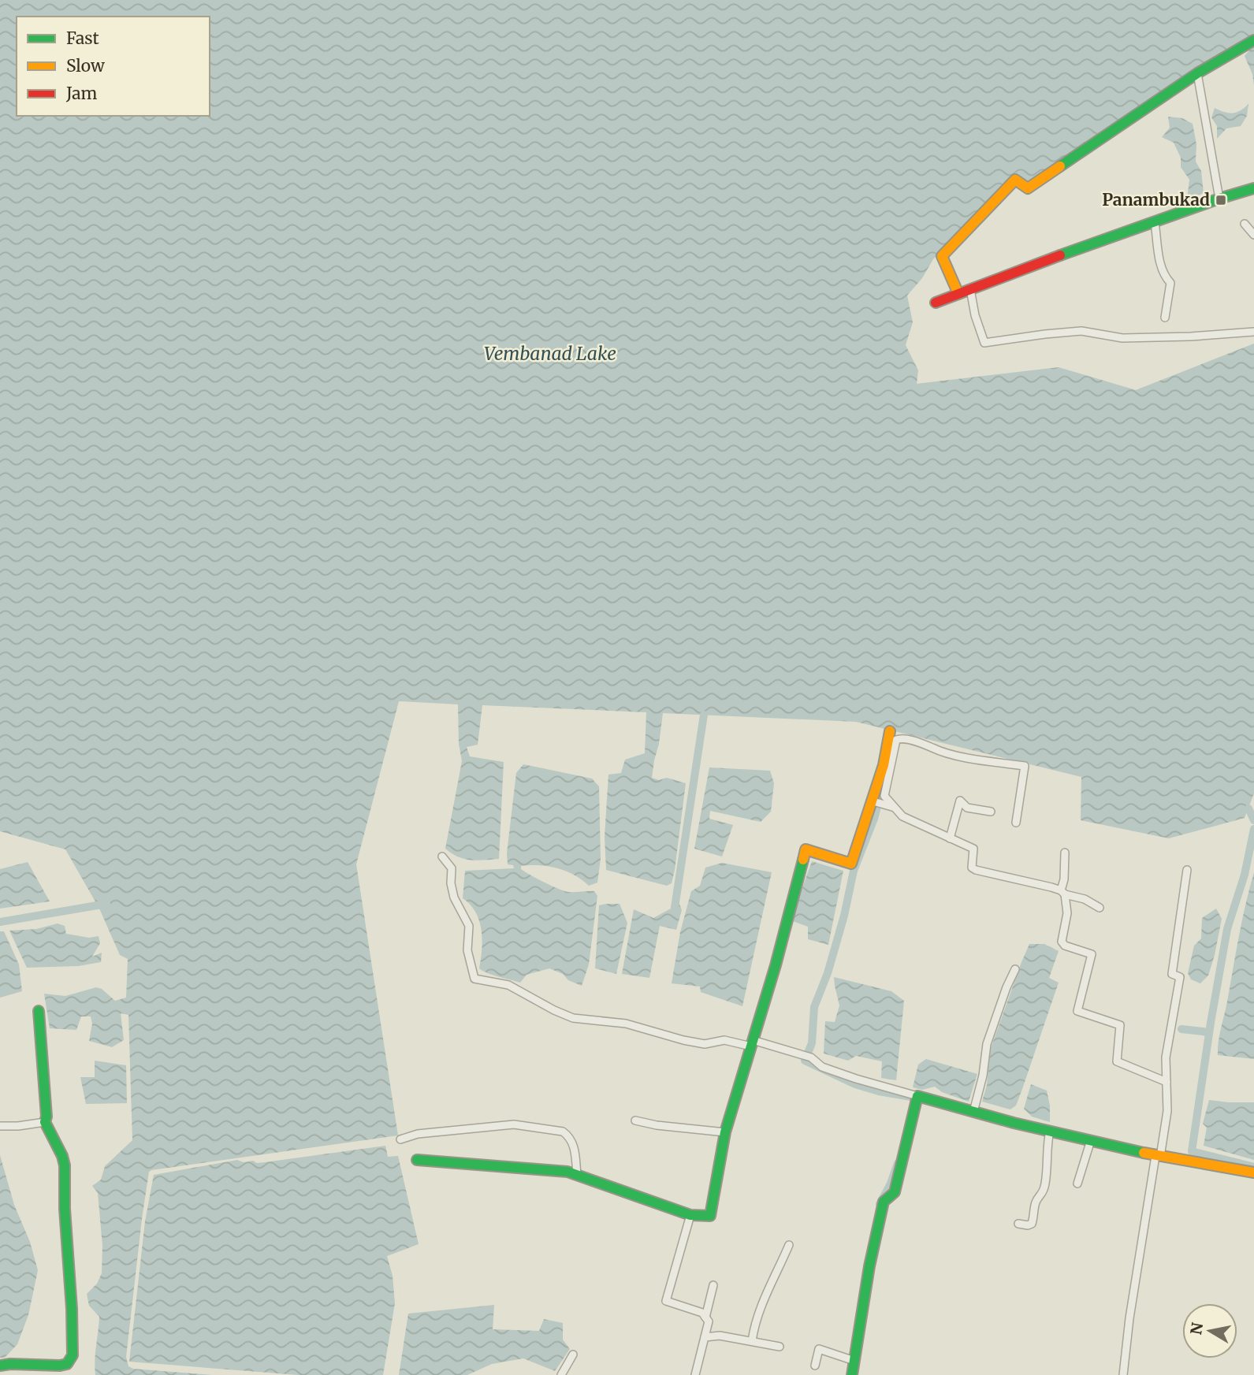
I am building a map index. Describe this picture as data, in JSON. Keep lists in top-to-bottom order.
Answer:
{
  "water": ["Vembanad Lake"],
  "places": {
    "transit": ["Panambukad"]
  },
  "legend": ["Fast", "Slow", "Jam"],
  "north": "left"
}
